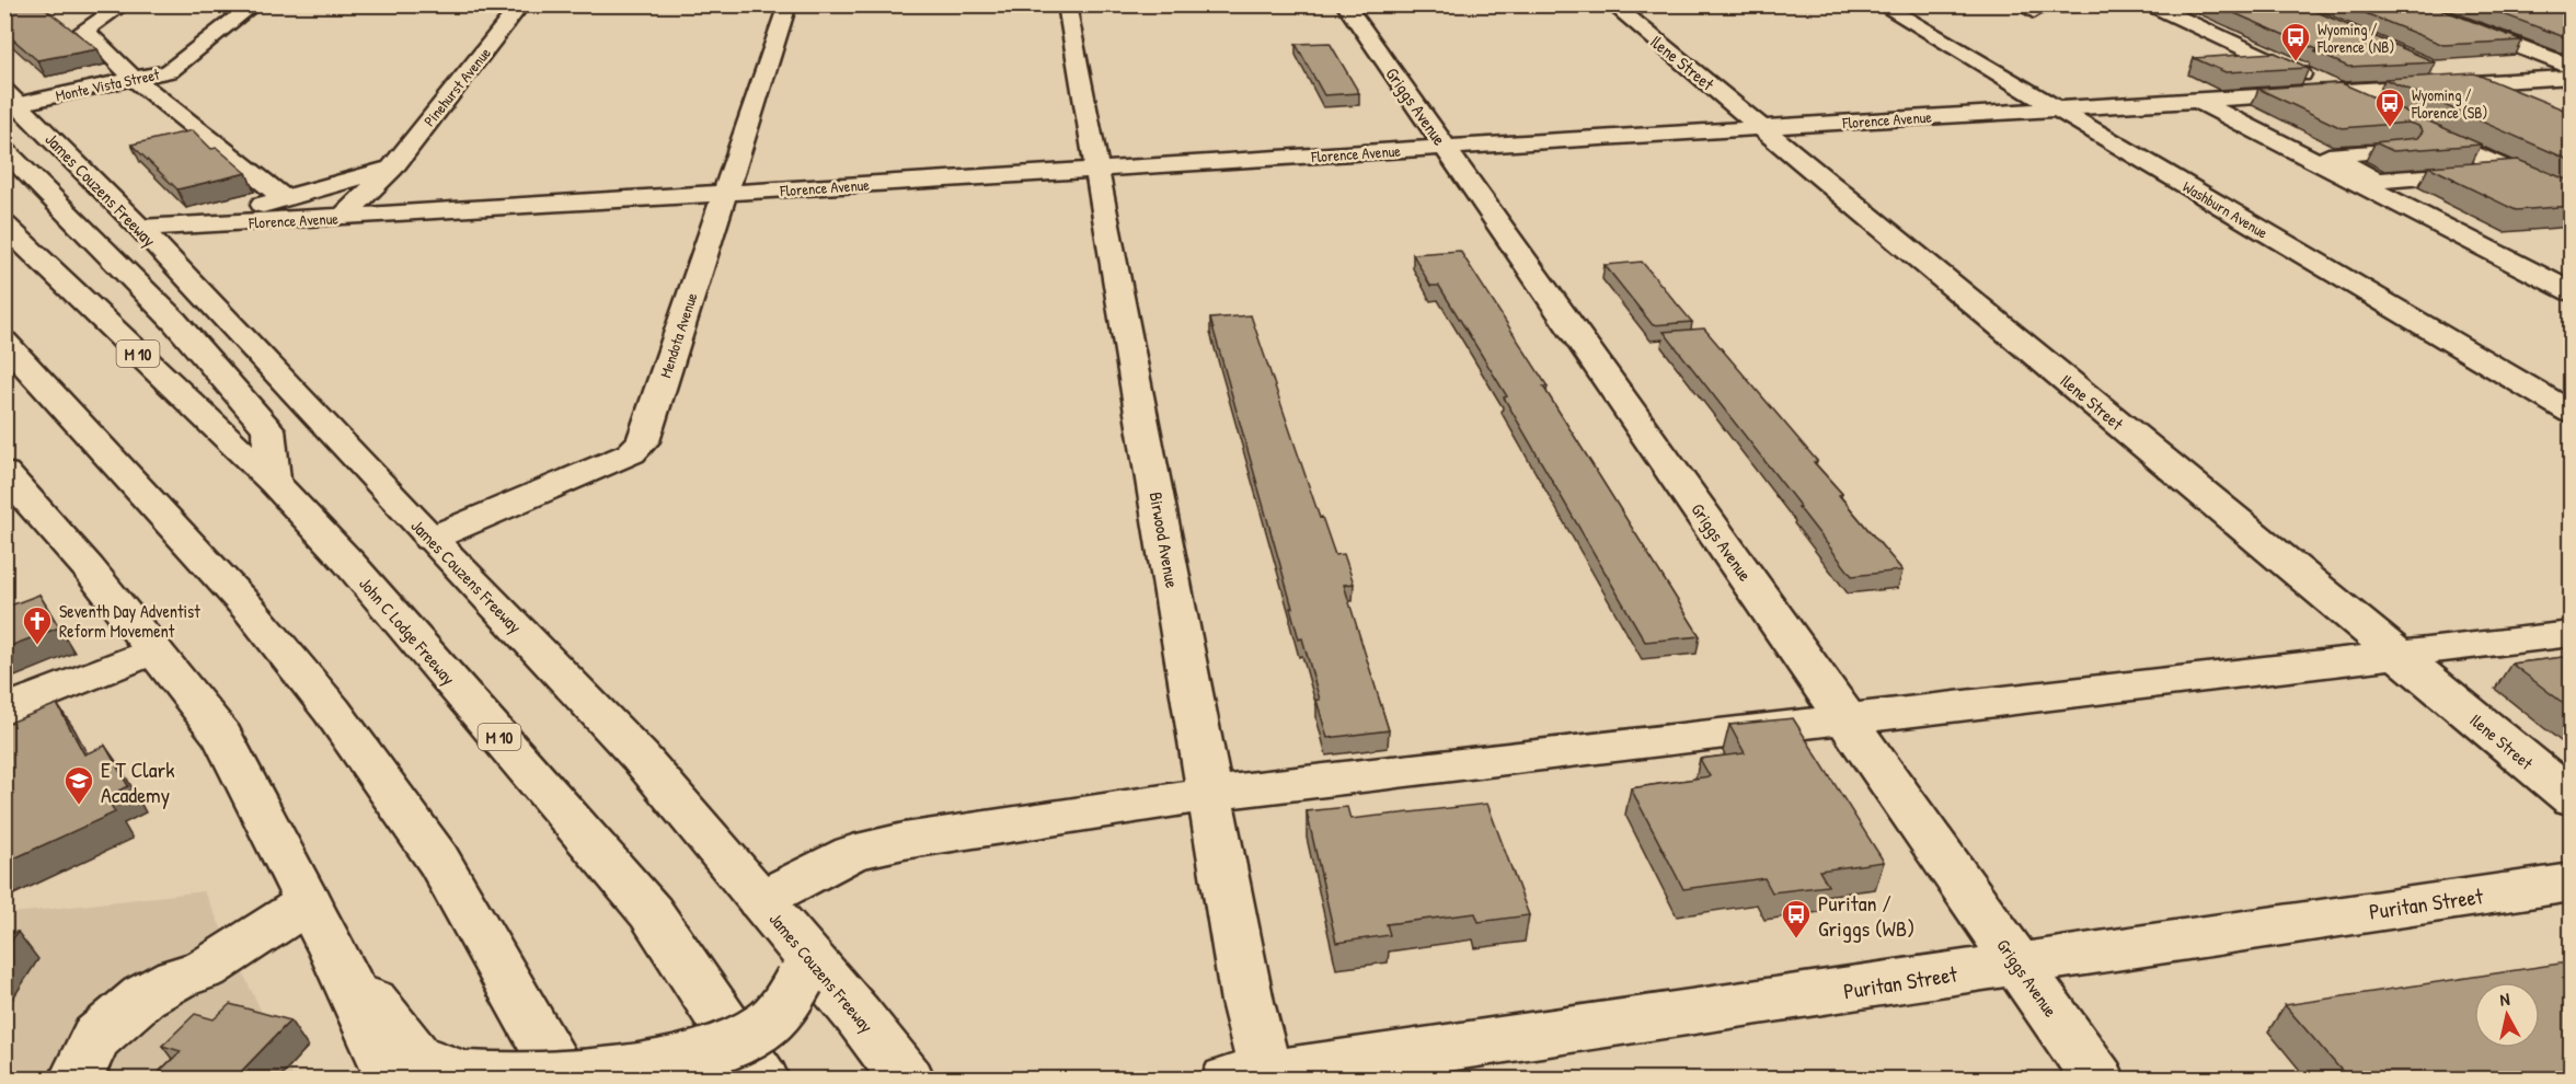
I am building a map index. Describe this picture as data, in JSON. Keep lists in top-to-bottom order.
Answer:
{
  "streets": {
    "main road": [
      "Ilene Street",
      "Monte Vista Street",
      "Pinehurst Avenue",
      "Griggs Avenue",
      "Florence Avenue",
      "James Couzens Freeway",
      "Washburn Avenue",
      "Mendota Avenue",
      "M 10",
      "Birwood Avenue",
      "John C Lodge Freeway",
      "Puritan Street"
    ]
  },
  "crossings": [
    ["Ilene Street", "Florence Avenue"],
    ["Monte Vista Street", "James Couzens Freeway"],
    ["Pinehurst Avenue", "Florence Avenue"],
    ["Griggs Avenue", "Florence Avenue"],
    ["Griggs Avenue", "Puritan Street"],
    ["Florence Avenue", "James Couzens Freeway"],
    ["Florence Avenue", "Washburn Avenue"],
    ["Florence Avenue", "Mendota Avenue"],
    ["Florence Avenue", "Birwood Avenue"],
    ["James Couzens Freeway", "Mendota Avenue"],
    ["Birwood Avenue", "Puritan Street"]
  ],
  "places": {
    "bus stop": ["Wyoming / Florence (NB)", "Wyoming / Florence (SB)", "Puritan / Griggs (WB)"],
    "church": ["Seventh Day Adventist Reform Movement"],
    "school or university": ["E T Clark Academy"]
  },
  "north": "top"
}
